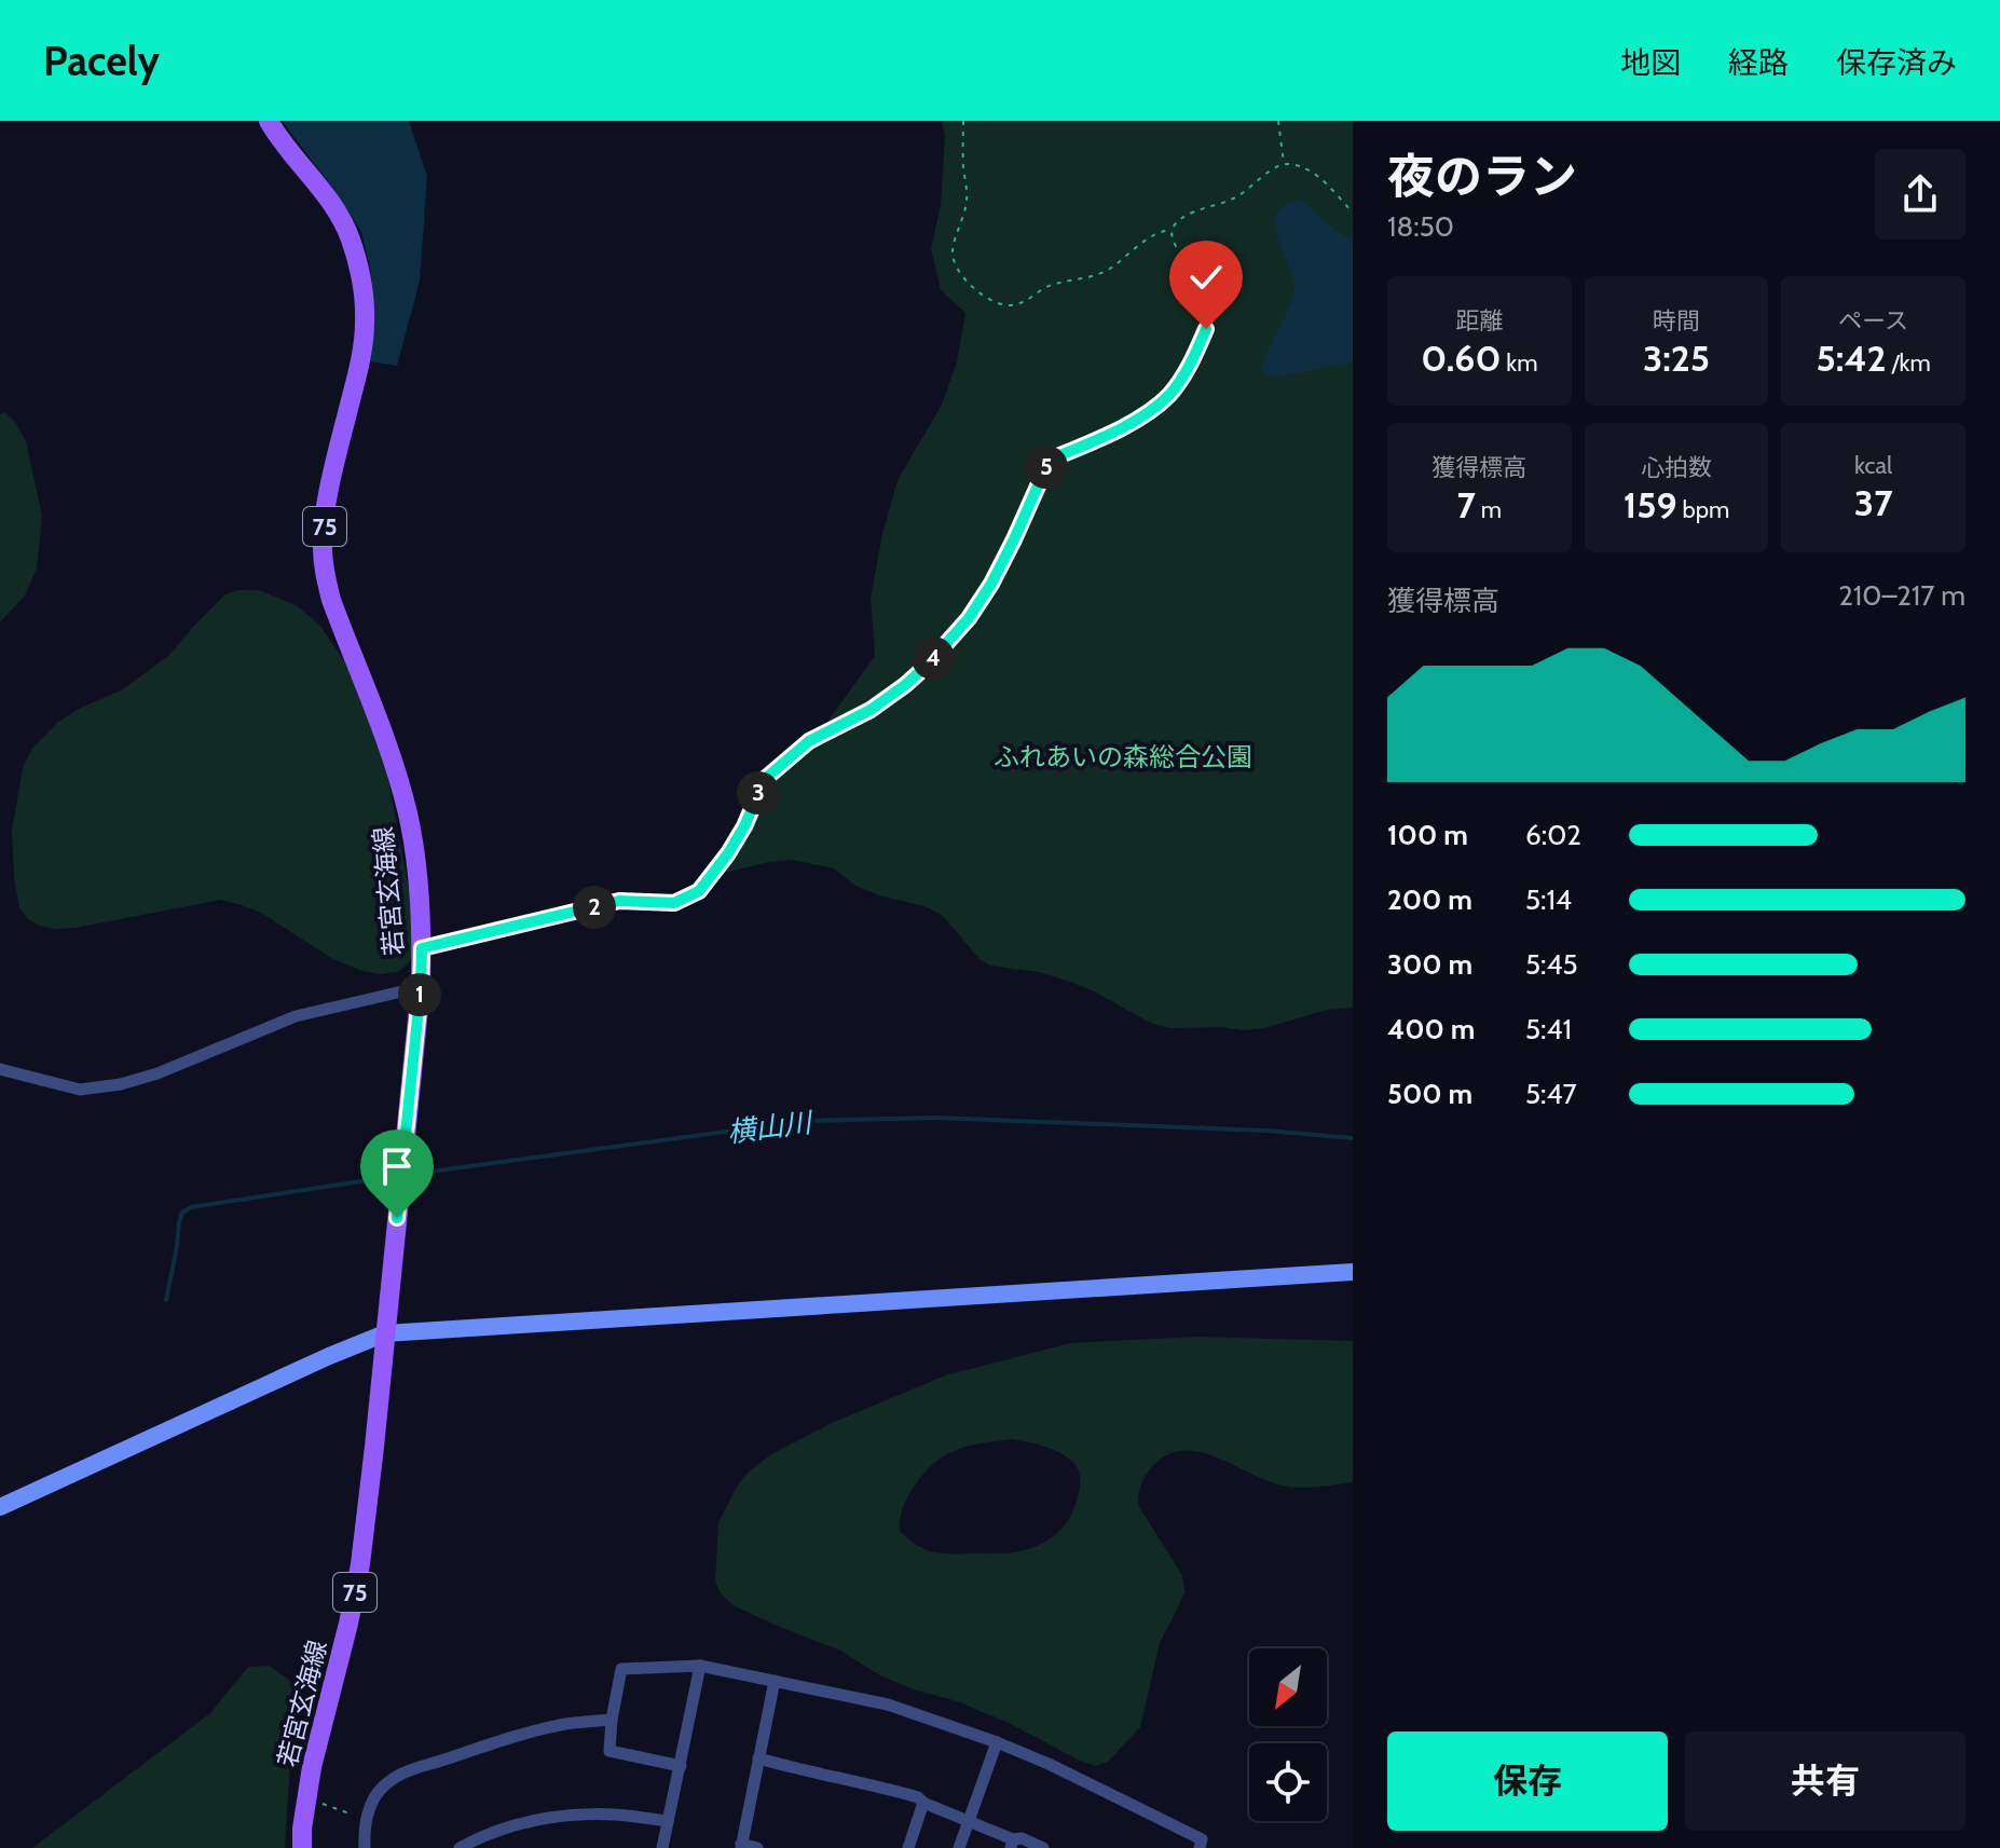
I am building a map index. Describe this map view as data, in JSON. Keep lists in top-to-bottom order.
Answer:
{
  "streets": {
    "main road": ["75", "若宮玄海線"]
  },
  "water": ["横山川"],
  "parks": ["ふれあいの森総合公園"],
  "north": "bottom left",
  "page": {
    "header": "Pacely",
    "nav": ["地図", "経路", "保存済み"],
    "heading": ["夜のラン", "18:50"],
    "stats": [
      ["距離", "0.60 km"],
      ["時間", "3:25"],
      ["ペース", "5:42 /km"],
      ["獲得標高", "7 m"],
      ["心拍数", "159 bpm"],
      ["kcal", "37"]
    ],
    "pins": [
      "5",
      "4",
      "3",
      "2",
      "1"
    ],
    "chart": ["獲得標高", "210–217 m"],
    "list": [
      {
        "name": "100 m",
        "note": "6:02"
      },
      {
        "name": "200 m",
        "note": "5:14"
      },
      {
        "name": "300 m",
        "note": "5:45"
      },
      {
        "name": "400 m",
        "note": "5:41"
      },
      {
        "name": "500 m",
        "note": "5:47"
      }
    ],
    "buttons": ["保存", "共有"]
  }
}
